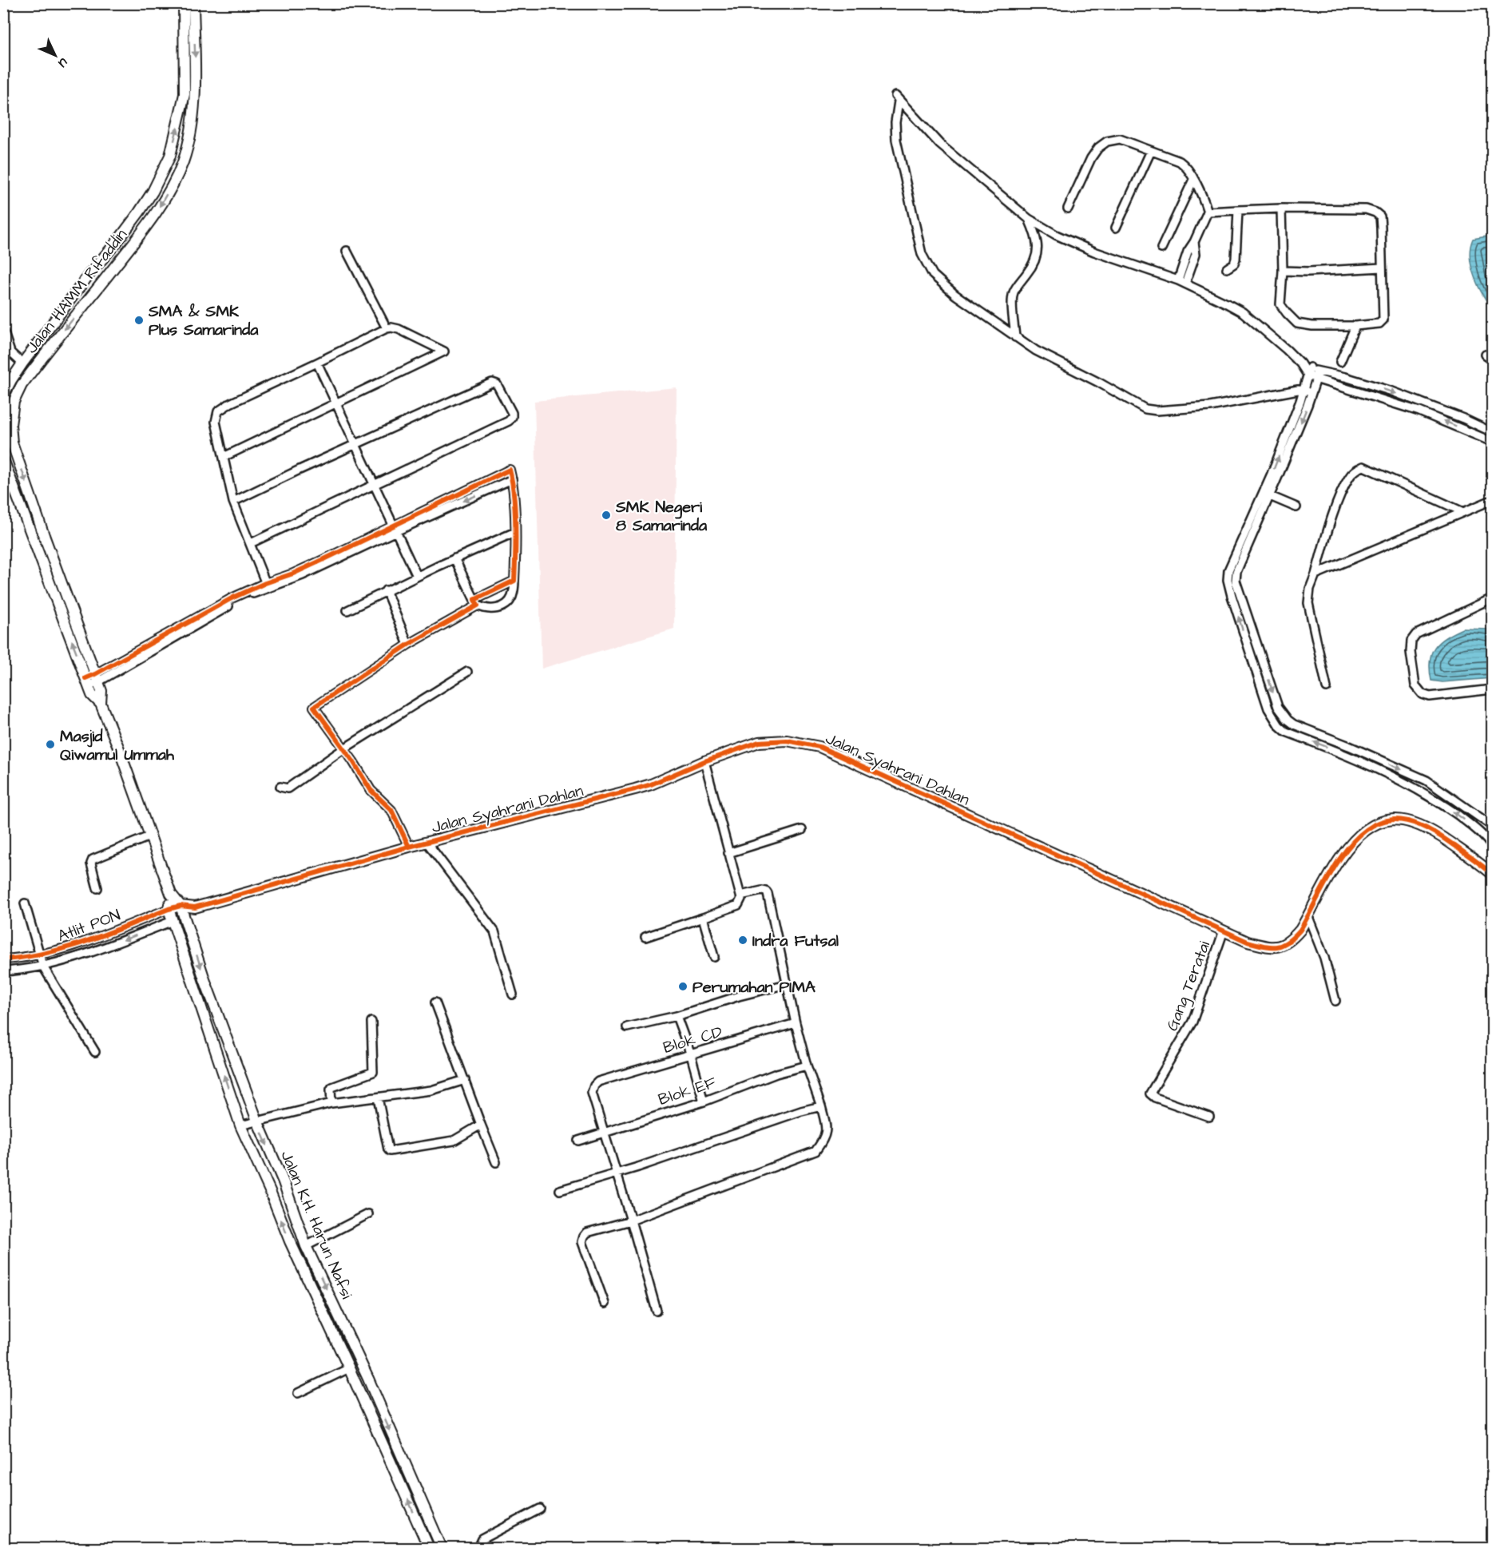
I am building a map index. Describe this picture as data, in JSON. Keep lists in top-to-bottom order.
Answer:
{
  "streets": {
    "main road": [
      "Jalan HAMM Rifaddin",
      "Jalan Syahrani Dahlan",
      "Atlit PON",
      "Jalan K.H. Harun Nafsi"
    ],
    "street": ["Gang Teratai", "Blok CD", "Blok EF"]
  },
  "crossings": [
    ["Jalan HAMM Rifaddin", "Jalan Syahrani Dahlan"],
    ["Jalan HAMM Rifaddin", "Atlit PON"],
    ["Jalan HAMM Rifaddin", "Jalan K.H. Harun Nafsi"],
    ["Jalan Syahrani Dahlan", "Atlit PON"],
    ["Jalan Syahrani Dahlan", "Gang Teratai"],
    ["Jalan Syahrani Dahlan", "Jalan K.H. Harun Nafsi"],
    ["Atlit PON", "Jalan K.H. Harun Nafsi"],
    ["Blok CD", "Blok EF"]
  ],
  "one_way": ["Atlit PON"],
  "places": [
    "SMA & SMK Plus Samarinda",
    "SMK Negeri 8 Samarinda",
    "Masjid Qiwamul Ummah",
    "Indra Futsal",
    "Perumahan PIMA"
  ],
  "north": "bottom right"
}
